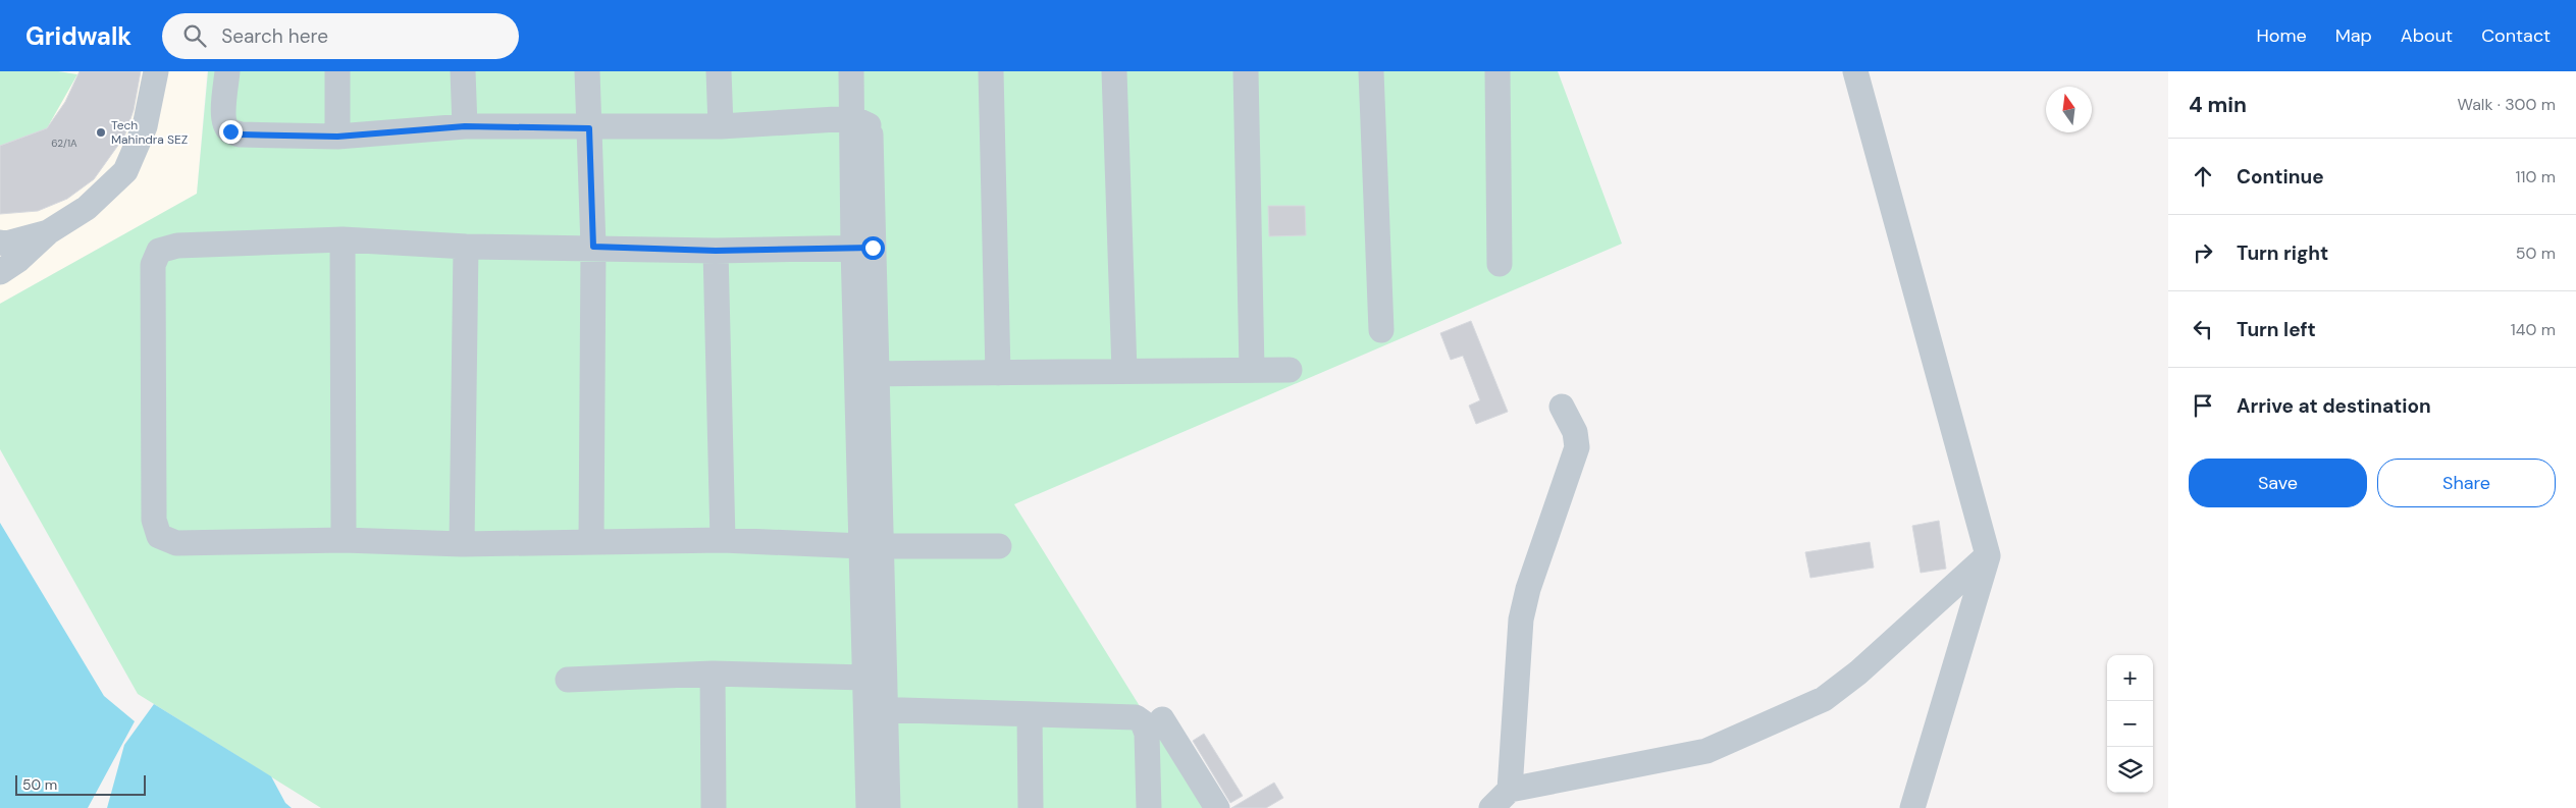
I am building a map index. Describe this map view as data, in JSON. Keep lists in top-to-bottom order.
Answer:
{
  "places": ["Tech Mahindra SEZ"],
  "house_numbers": ["62/1A"],
  "scale_bar": "50 m",
  "north": "top",
  "page": {
    "header": "Gridwalk",
    "search": "Search here",
    "nav": [
      "Home",
      "Map",
      "About",
      "Contact"
    ],
    "heading": ["4 min", "Walk · 300 m"],
    "list": [
      ["Continue", "110 m"],
      ["Turn right", "50 m"],
      ["Turn left", "140 m"],
      "Arrive at destination"
    ],
    "buttons": ["Save", "Share"],
    "map_buttons": ["+", "−"],
    "scale": "50 m"
  }
}
